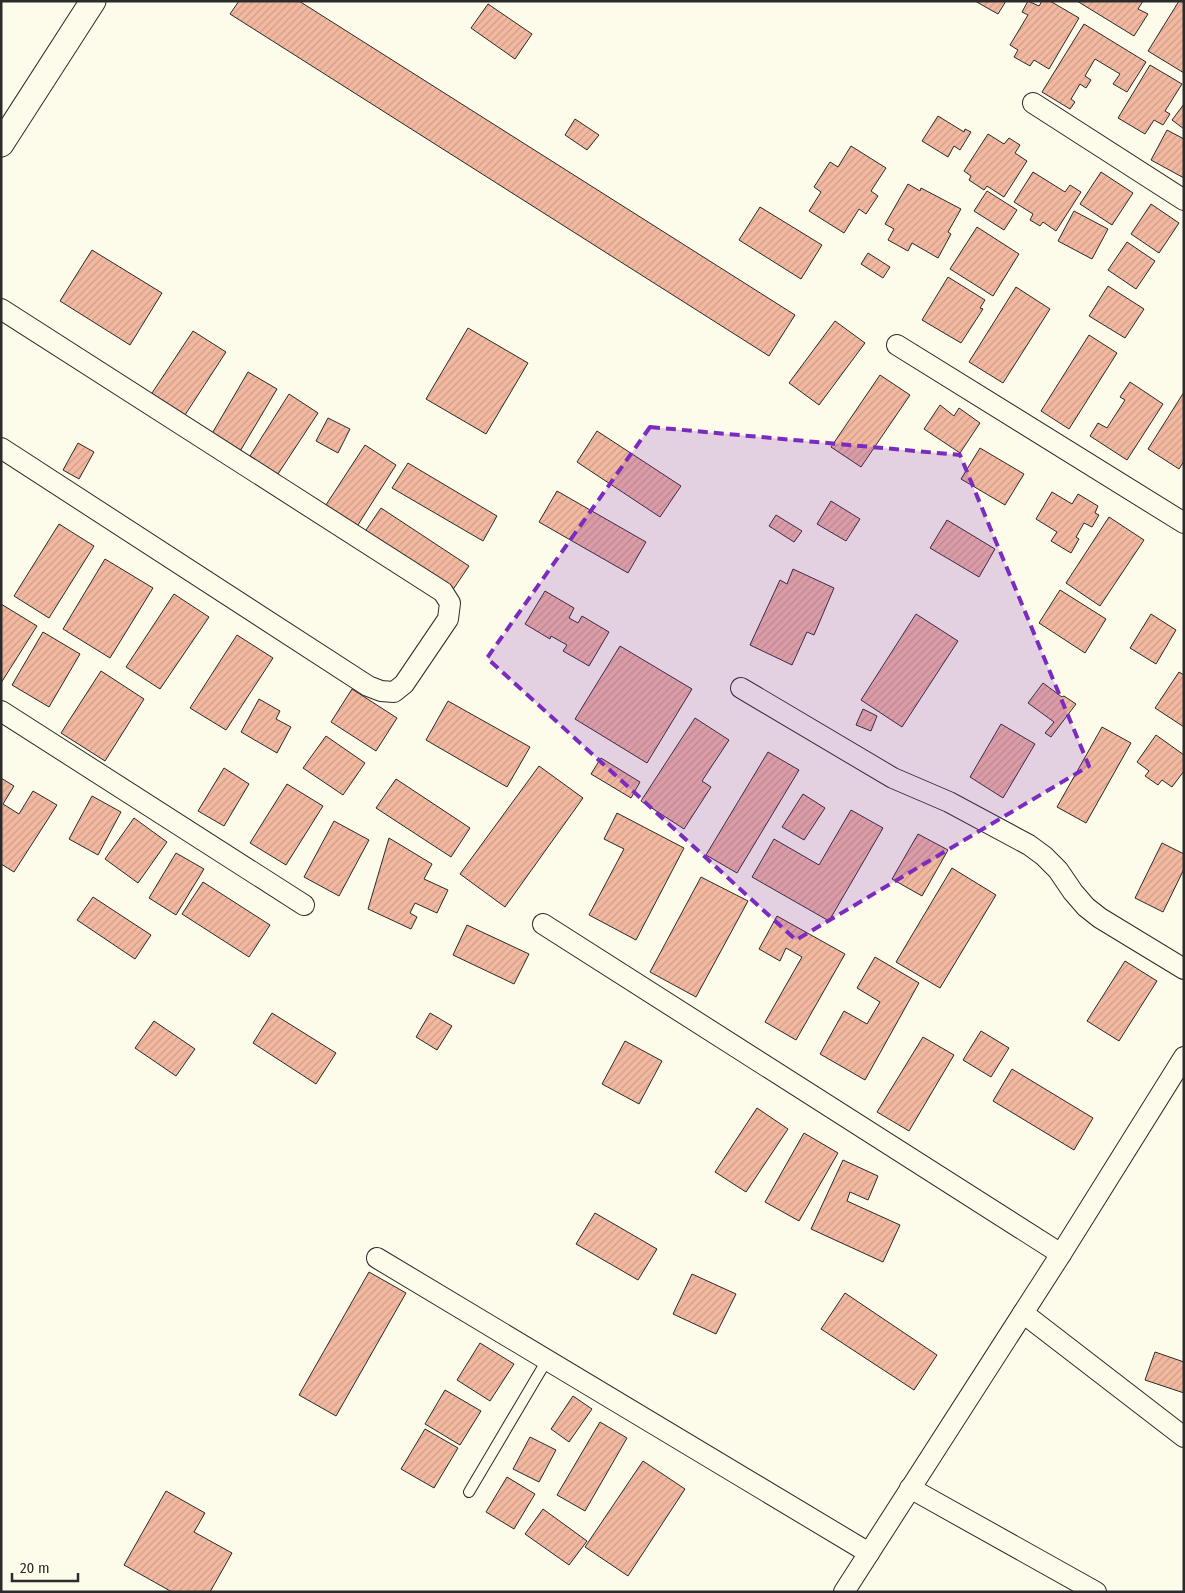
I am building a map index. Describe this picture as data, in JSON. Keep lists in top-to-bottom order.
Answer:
{
  "scale_bar": "20 m"
}
